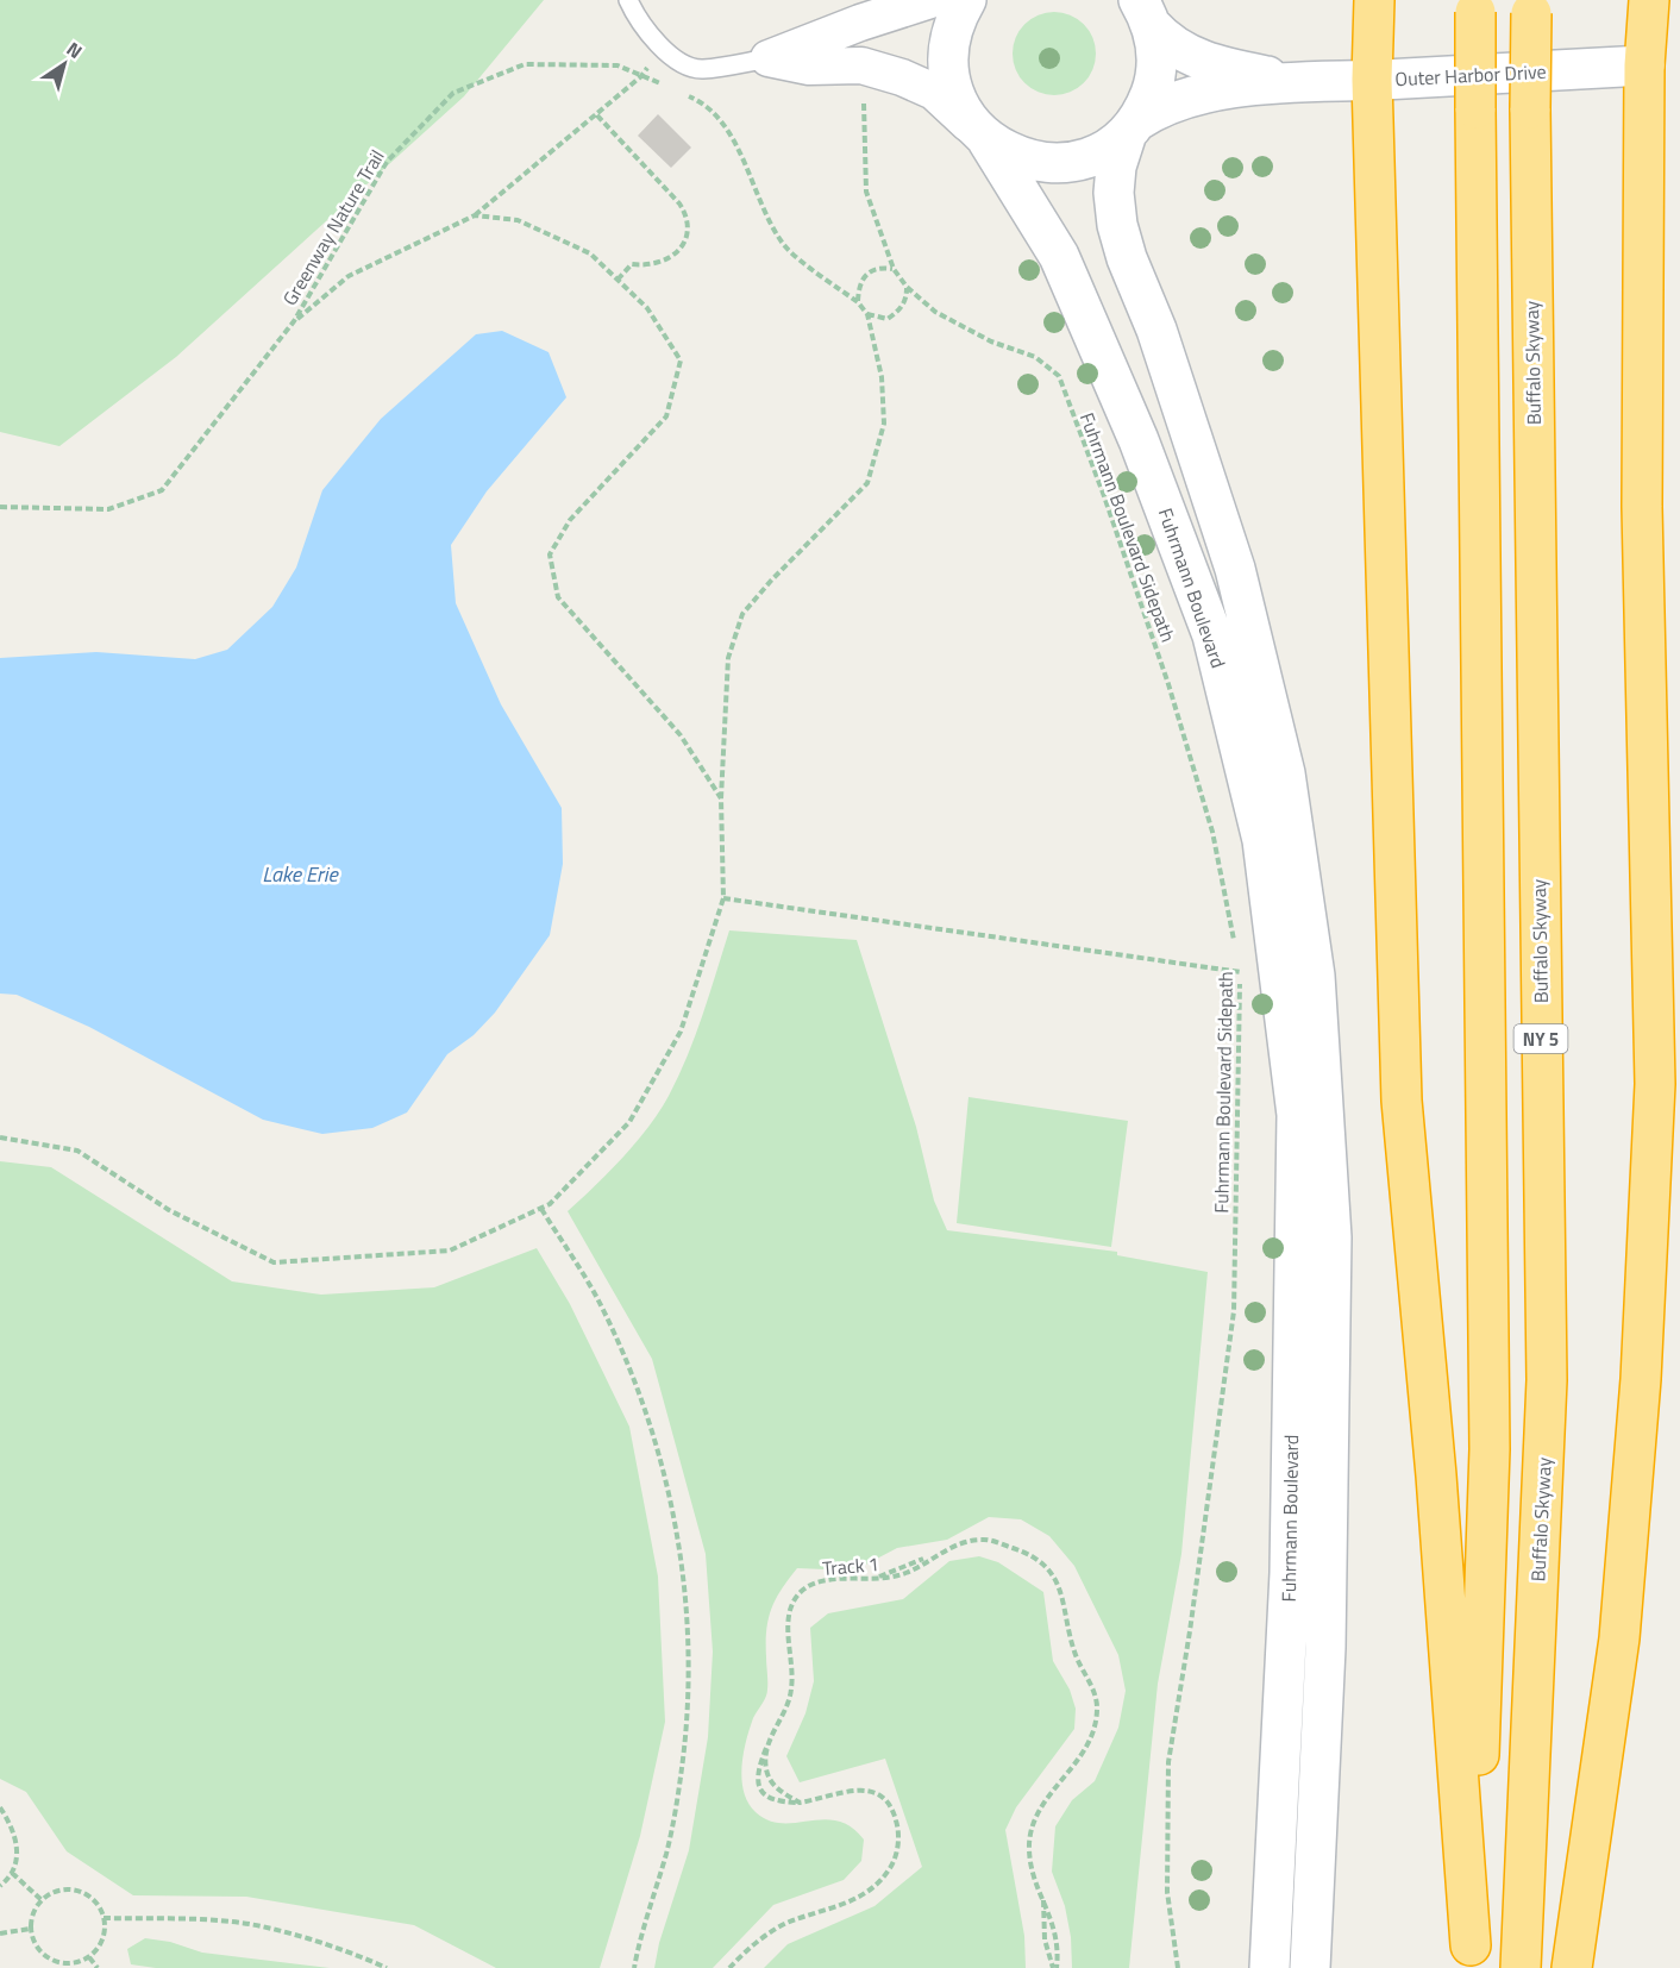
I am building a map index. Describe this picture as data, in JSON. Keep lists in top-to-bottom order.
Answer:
{
  "streets": {
    "highway": ["Buffalo Skyway", "NY 5"],
    "street": ["Outer Harbor Drive", "Fuhrmann Boulevard"],
    "path": ["Greenway Nature Trail", "Fuhrmann Boulevard Sidepath", "Track 1"]
  },
  "crossings": [
    ["Outer Harbor Drive", "Fuhrmann Boulevard"]
  ],
  "water": ["Lake Erie"],
  "north": "top right"
}
